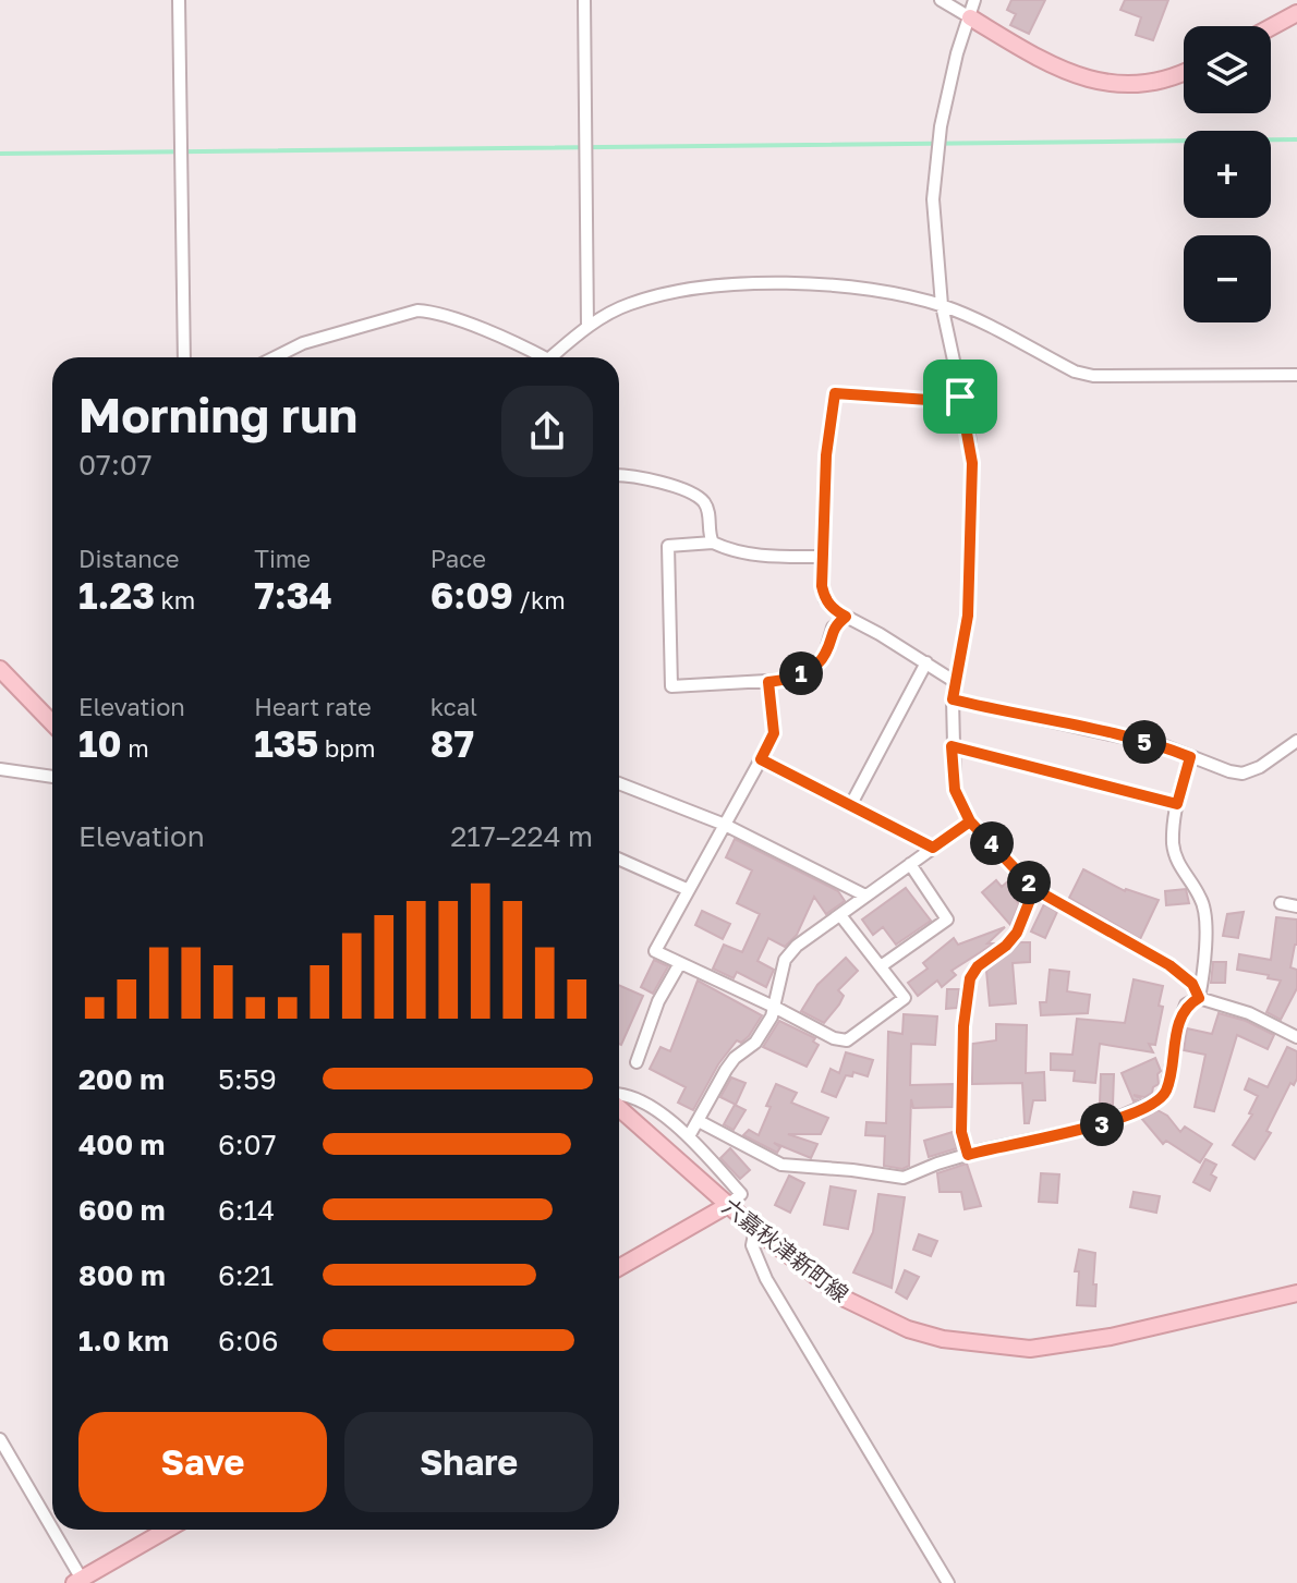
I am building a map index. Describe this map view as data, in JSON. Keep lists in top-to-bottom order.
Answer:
{
  "streets": {
    "main road": ["六嘉秋津新町線"]
  },
  "page": {
    "map_buttons": ["+", "−"],
    "heading": ["Morning run", "07:07"],
    "stats": [
      ["Distance", "1.23 km"],
      ["Time", "7:34"],
      ["Pace", "6:09 /km"],
      ["Elevation", "10 m"],
      ["Heart rate", "135 bpm"],
      ["kcal", "87"]
    ],
    "pins": [
      "1",
      "5",
      "4",
      "2",
      "3"
    ],
    "chart": ["Elevation", "217–224 m"],
    "list": [
      {
        "name": "200 m",
        "note": "5:59"
      },
      {
        "name": "400 m",
        "note": "6:07"
      },
      {
        "name": "600 m",
        "note": "6:14"
      },
      {
        "name": "800 m",
        "note": "6:21"
      },
      {
        "name": "1.0 km",
        "note": "6:06"
      }
    ],
    "buttons": ["Save", "Share"]
  }
}
